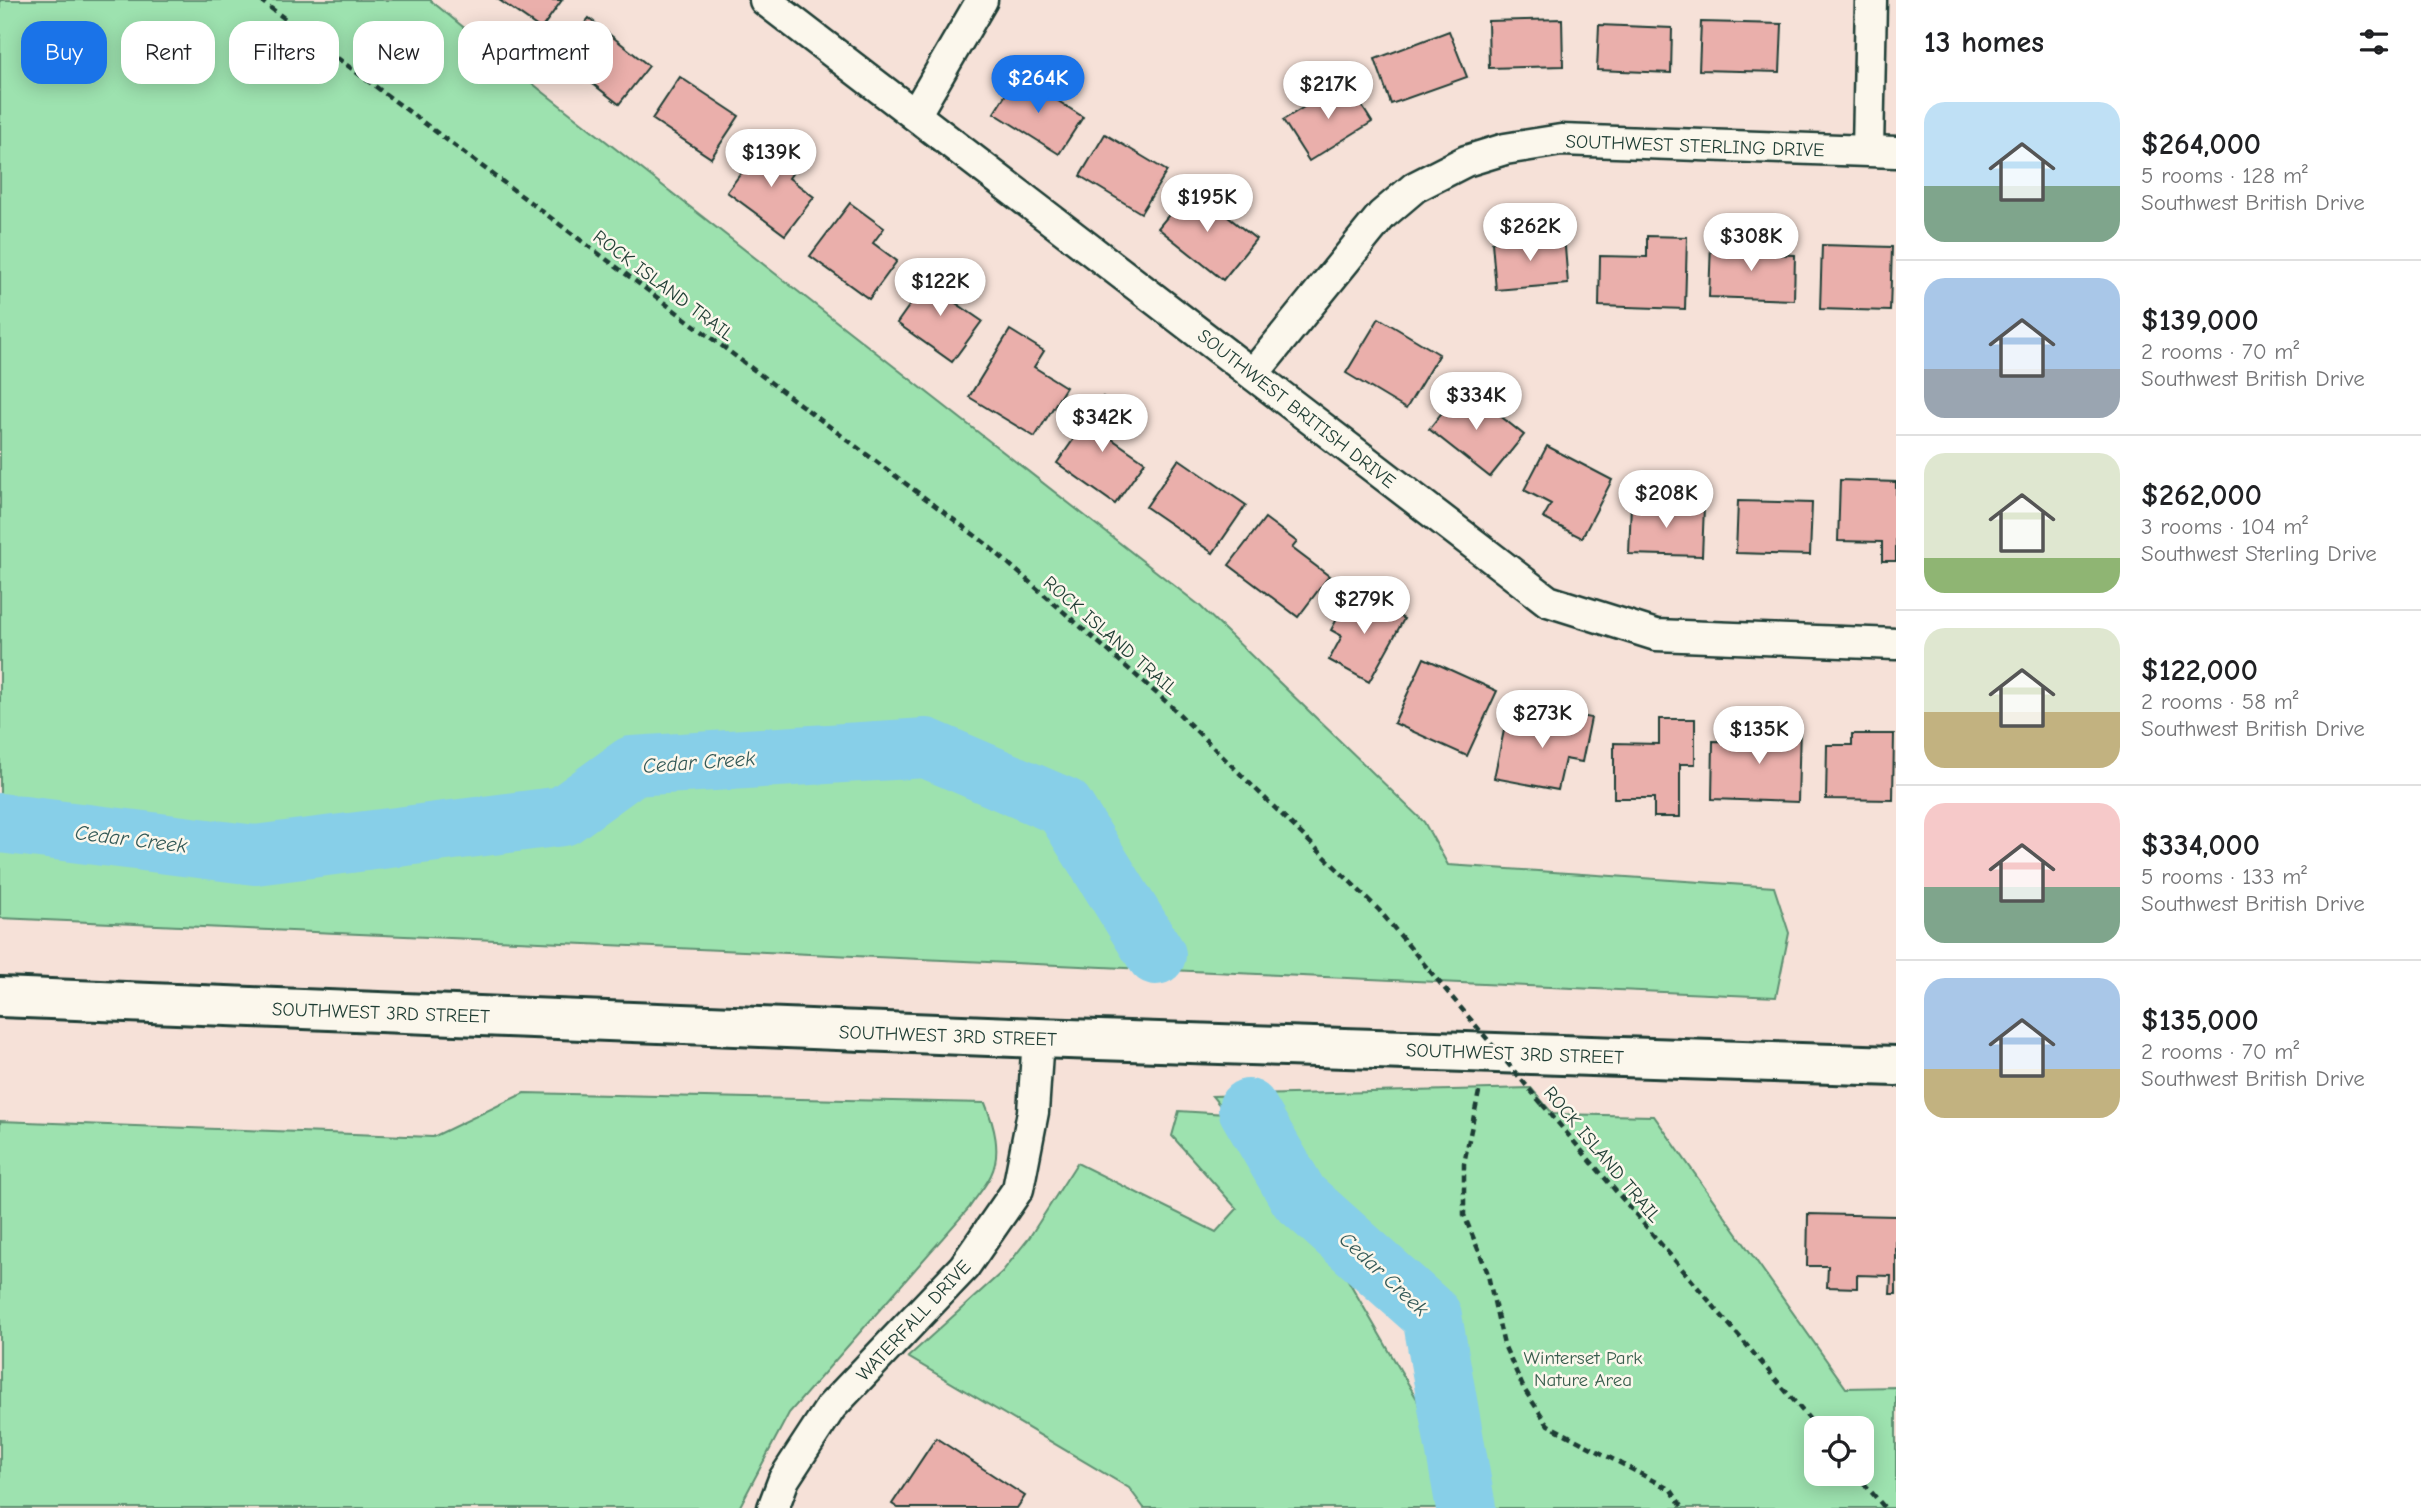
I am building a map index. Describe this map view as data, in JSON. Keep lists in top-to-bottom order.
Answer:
{
  "streets": {
    "main road": ["SOUTHWEST 3RD STREET"],
    "street": ["SOUTHWEST STERLING DRIVE", "SOUTHWEST BRITISH DRIVE", "WATERFALL DRIVE"],
    "path": ["ROCK ISLAND TRAIL"]
  },
  "crossings": [
    ["SOUTHWEST STERLING DRIVE", "SOUTHWEST BRITISH DRIVE"],
    ["SOUTHWEST 3RD STREET", "WATERFALL DRIVE"]
  ],
  "water": ["Cedar Creek"],
  "parks": ["Winterset Park Nature Area"],
  "page": {
    "heading": "13 homes",
    "chip": [
      "Buy",
      "Rent",
      "Filters",
      "New",
      "Apartment"
    ],
    "price": [
      "$264K",
      "$217K",
      "$139K",
      "$195K",
      "$262K",
      "$308K",
      "$122K",
      "$334K",
      "$342K",
      "$208K",
      "$279K",
      "$273K",
      "$135K"
    ],
    "list": [
      {
        "name": "$264,000",
        "note": "5 rooms · 128 m² · Southwest British Drive"
      },
      {
        "name": "$139,000",
        "note": "2 rooms · 70 m² · Southwest British Drive"
      },
      {
        "name": "$262,000",
        "note": "3 rooms · 104 m² · Southwest Sterling Drive"
      },
      {
        "name": "$122,000",
        "note": "2 rooms · 58 m² · Southwest British Drive"
      },
      {
        "name": "$334,000",
        "note": "5 rooms · 133 m² · Southwest British Drive"
      },
      {
        "name": "$135,000",
        "note": "2 rooms · 70 m² · Southwest British Drive"
      }
    ]
  }
}
